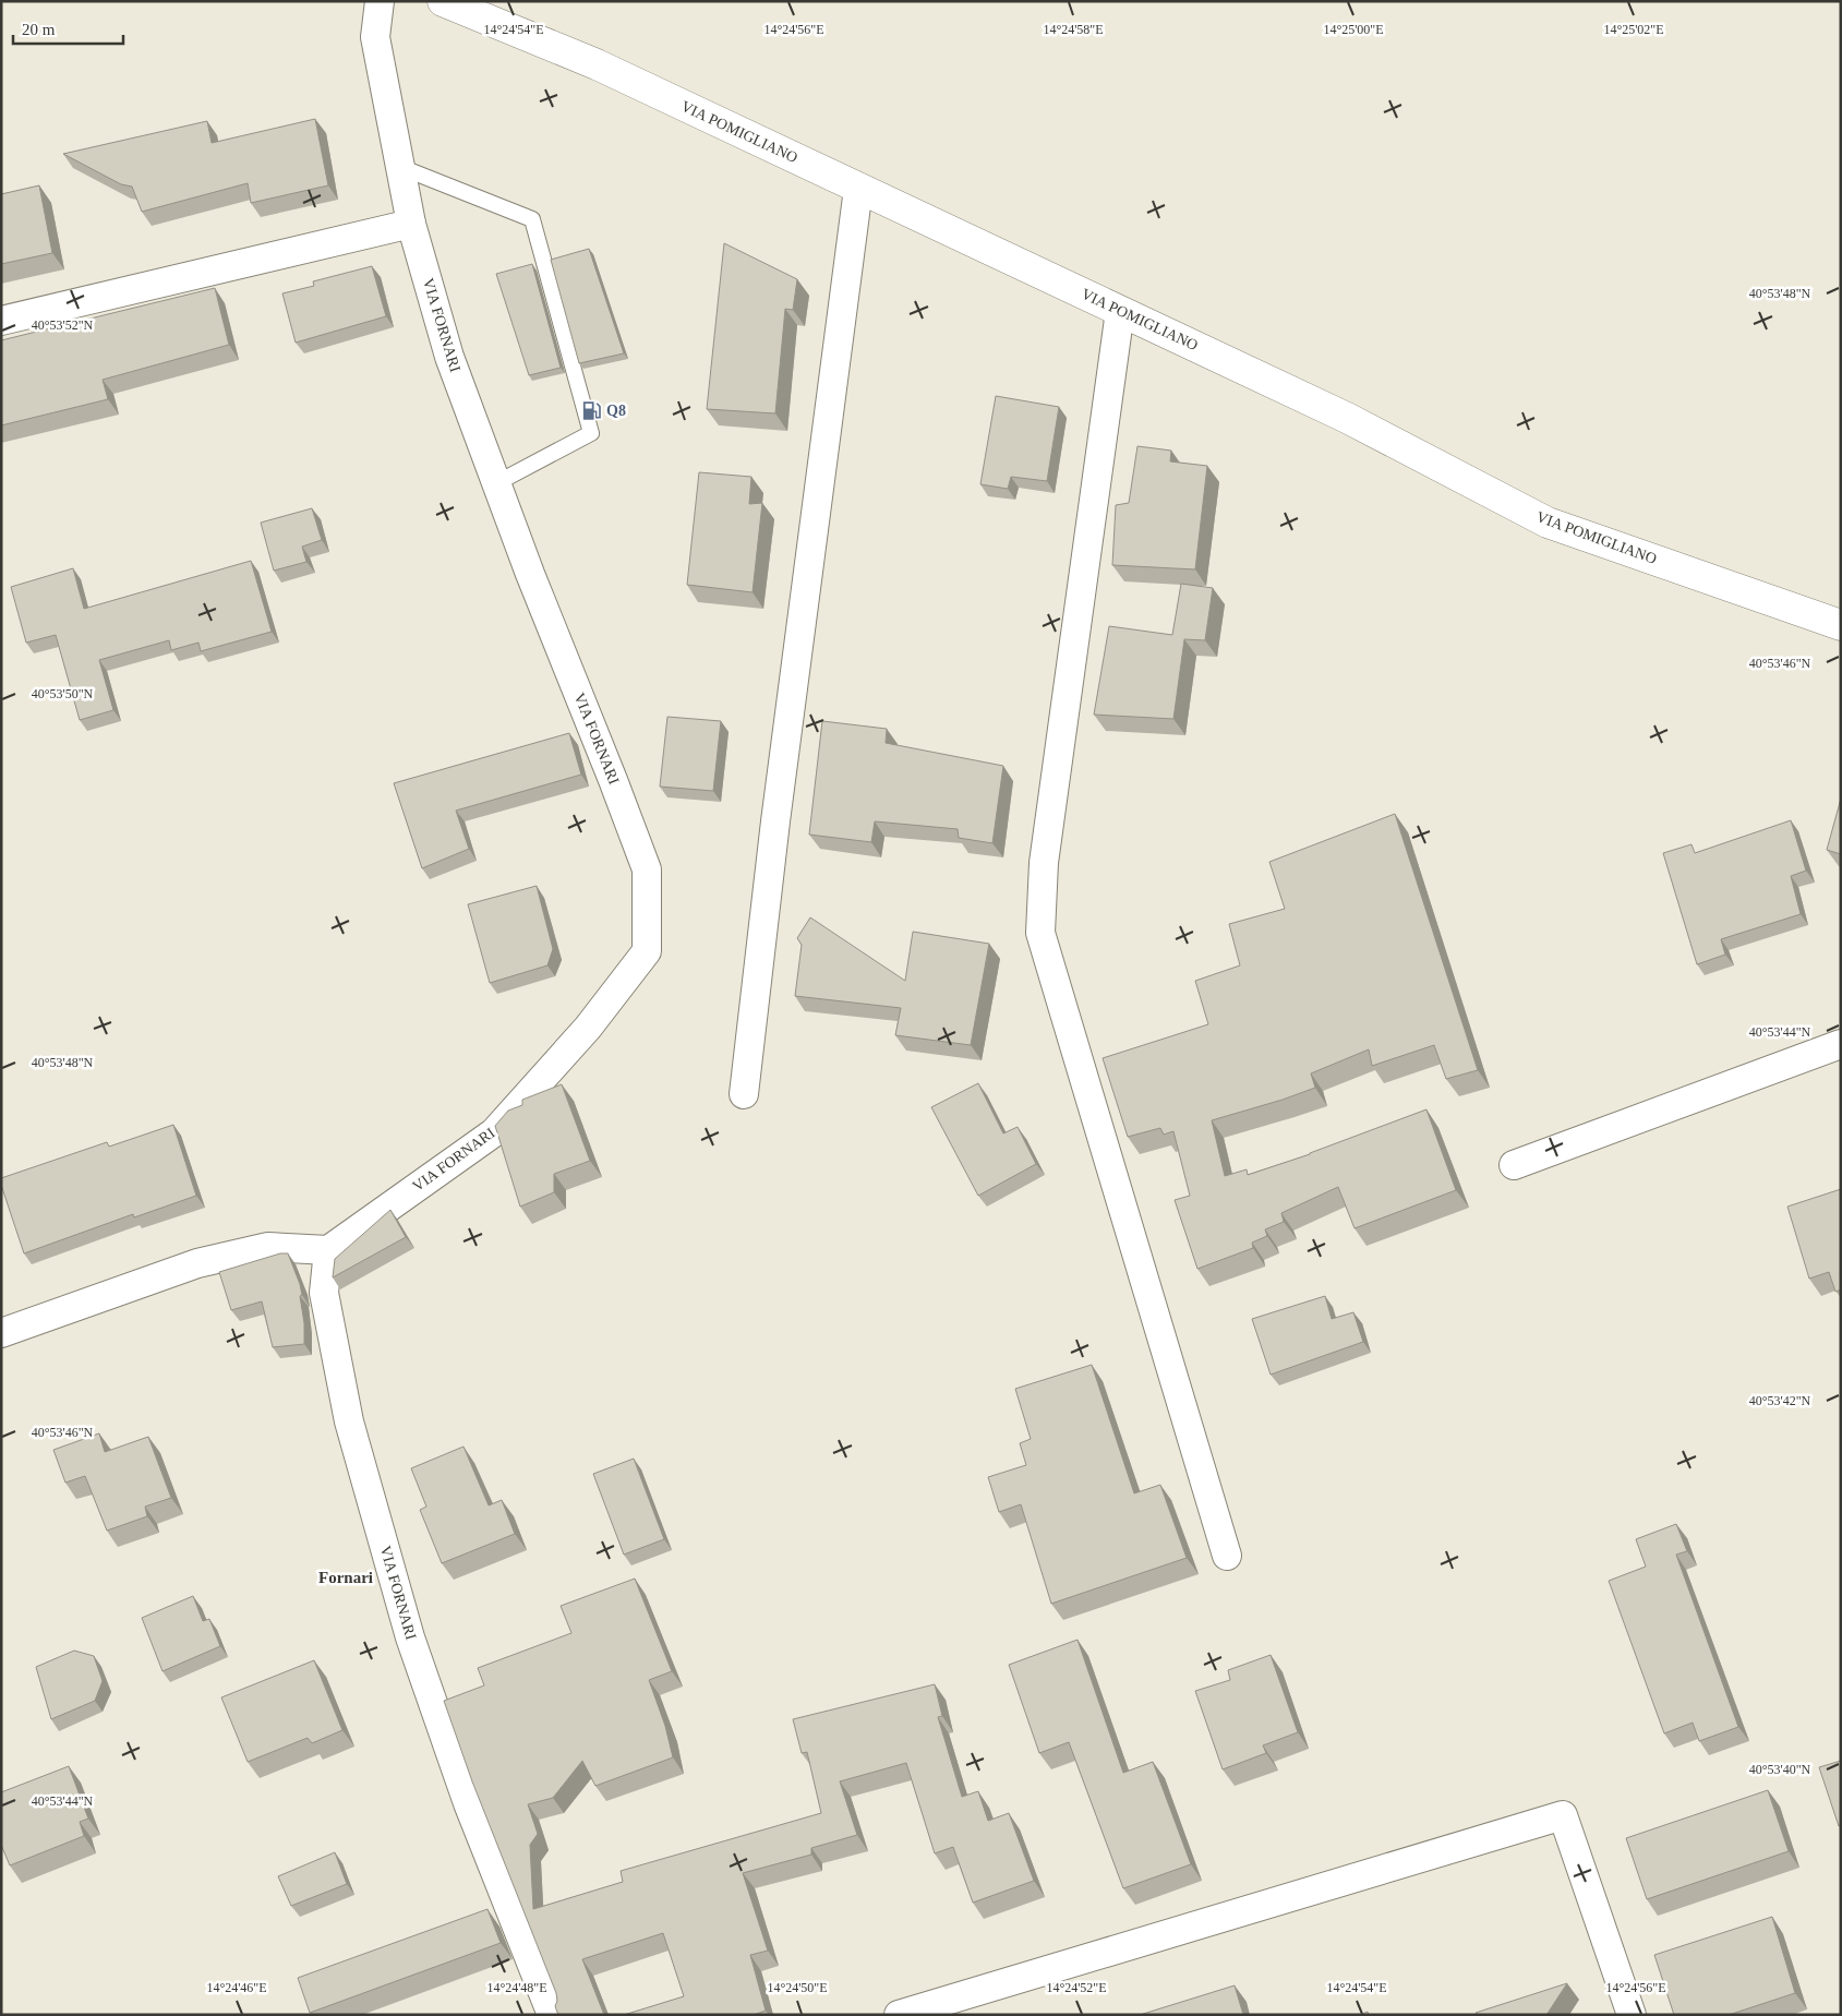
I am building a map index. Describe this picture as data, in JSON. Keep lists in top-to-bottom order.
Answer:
{
  "streets": {
    "street": ["VIA POMIGLIANO", "VIA FORNARI"]
  },
  "districts": ["Fornari"],
  "places": {
    "fuel station": ["Q8"]
  },
  "scale_bar": "20 m",
  "coordinates": [
    "14°24'54\"E",
    "14°24'56\"E",
    "14°24'58\"E",
    "14°25'00\"E",
    "14°25'02\"E",
    "40°53'48\"N",
    "40°53'52\"N",
    "40°53'46\"N",
    "40°53'50\"N",
    "40°53'44\"N",
    "40°53'42\"N",
    "40°53'40\"N",
    "14°24'46\"E",
    "14°24'48\"E",
    "14°24'50\"E",
    "14°24'52\"E"
  ]
}
